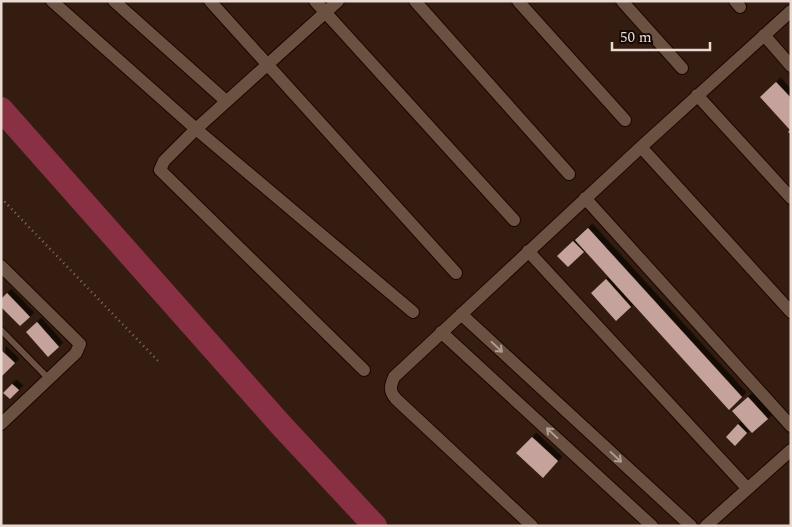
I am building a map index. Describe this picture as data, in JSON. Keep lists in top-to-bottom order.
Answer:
{
  "scale_bar": "50 m"
}
